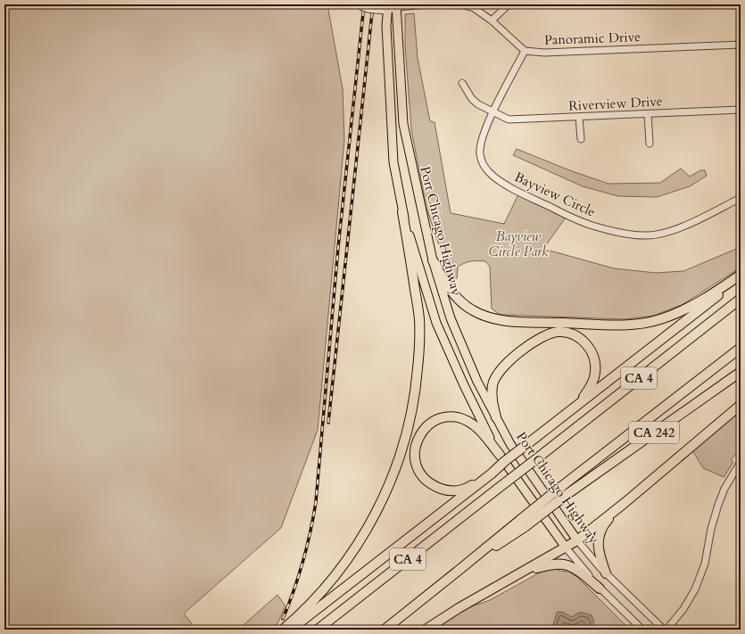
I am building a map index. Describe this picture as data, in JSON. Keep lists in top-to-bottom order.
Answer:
{
  "streets": {
    "highway": ["CA 4", "CA 242"],
    "main road": ["Port Chicago Highway"],
    "street": ["Panoramic Drive", "Riverview Drive", "Bayview Circle"]
  },
  "crossings": [
    ["Panoramic Drive", "Bayview Circle"],
    ["Riverview Drive", "Bayview Circle"],
    ["CA 4", "CA 242"]
  ],
  "parks": ["Bayview Circle Park"]
}
